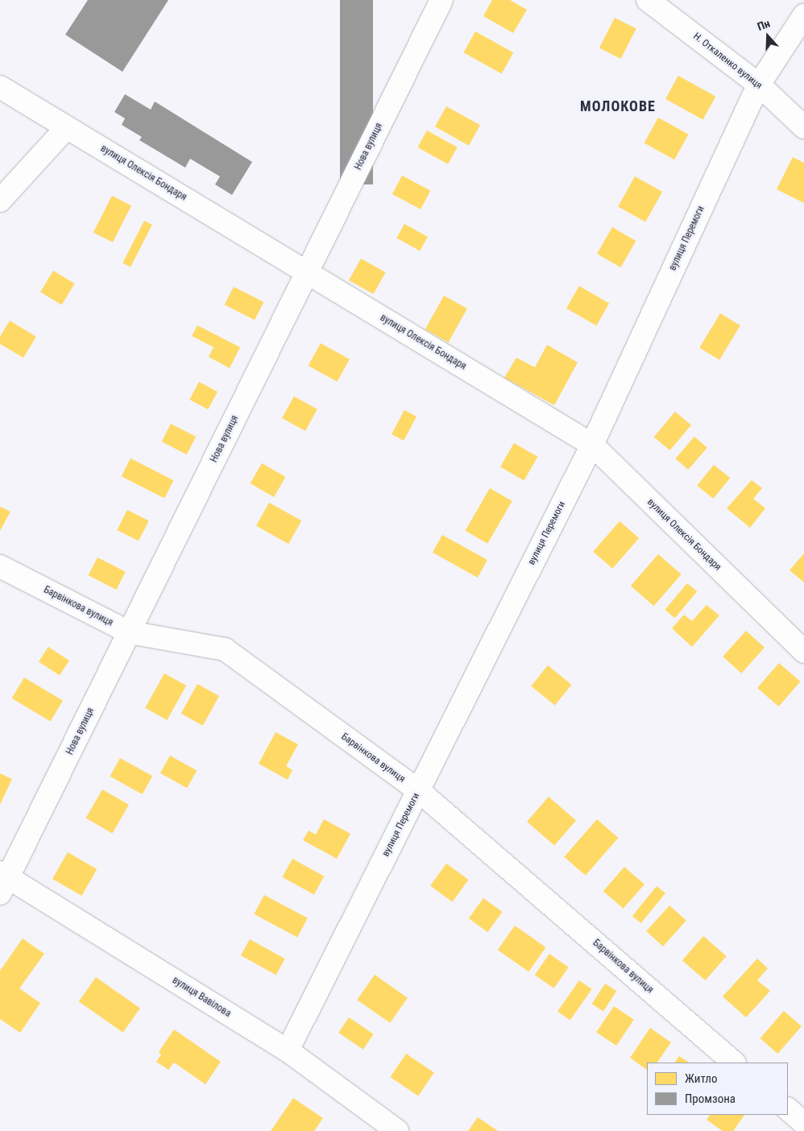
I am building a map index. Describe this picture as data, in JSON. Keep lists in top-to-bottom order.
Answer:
{
  "streets": {
    "street": [
      "Н. Откаленко вулиця",
      "Нова вулиця",
      "вулиця Олексія Бондаря",
      "вулиця Перемоги",
      "Барвінкова вулиця",
      "вулиця Вавілова"
    ]
  },
  "crossings": [
    ["Н. Откаленко вулиця", "вулиця Перемоги"],
    ["Нова вулиця", "вулиця Олексія Бондаря"],
    ["Нова вулиця", "Барвінкова вулиця"],
    ["Нова вулиця", "вулиця Вавілова"],
    ["вулиця Олексія Бондаря", "вулиця Перемоги"],
    ["вулиця Перемоги", "Барвінкова вулиця"],
    ["вулиця Перемоги", "вулиця Вавілова"]
  ],
  "districts": ["МОЛОКОВЕ"],
  "legend": ["Житло", "Промзона"],
  "north": "top"
}
